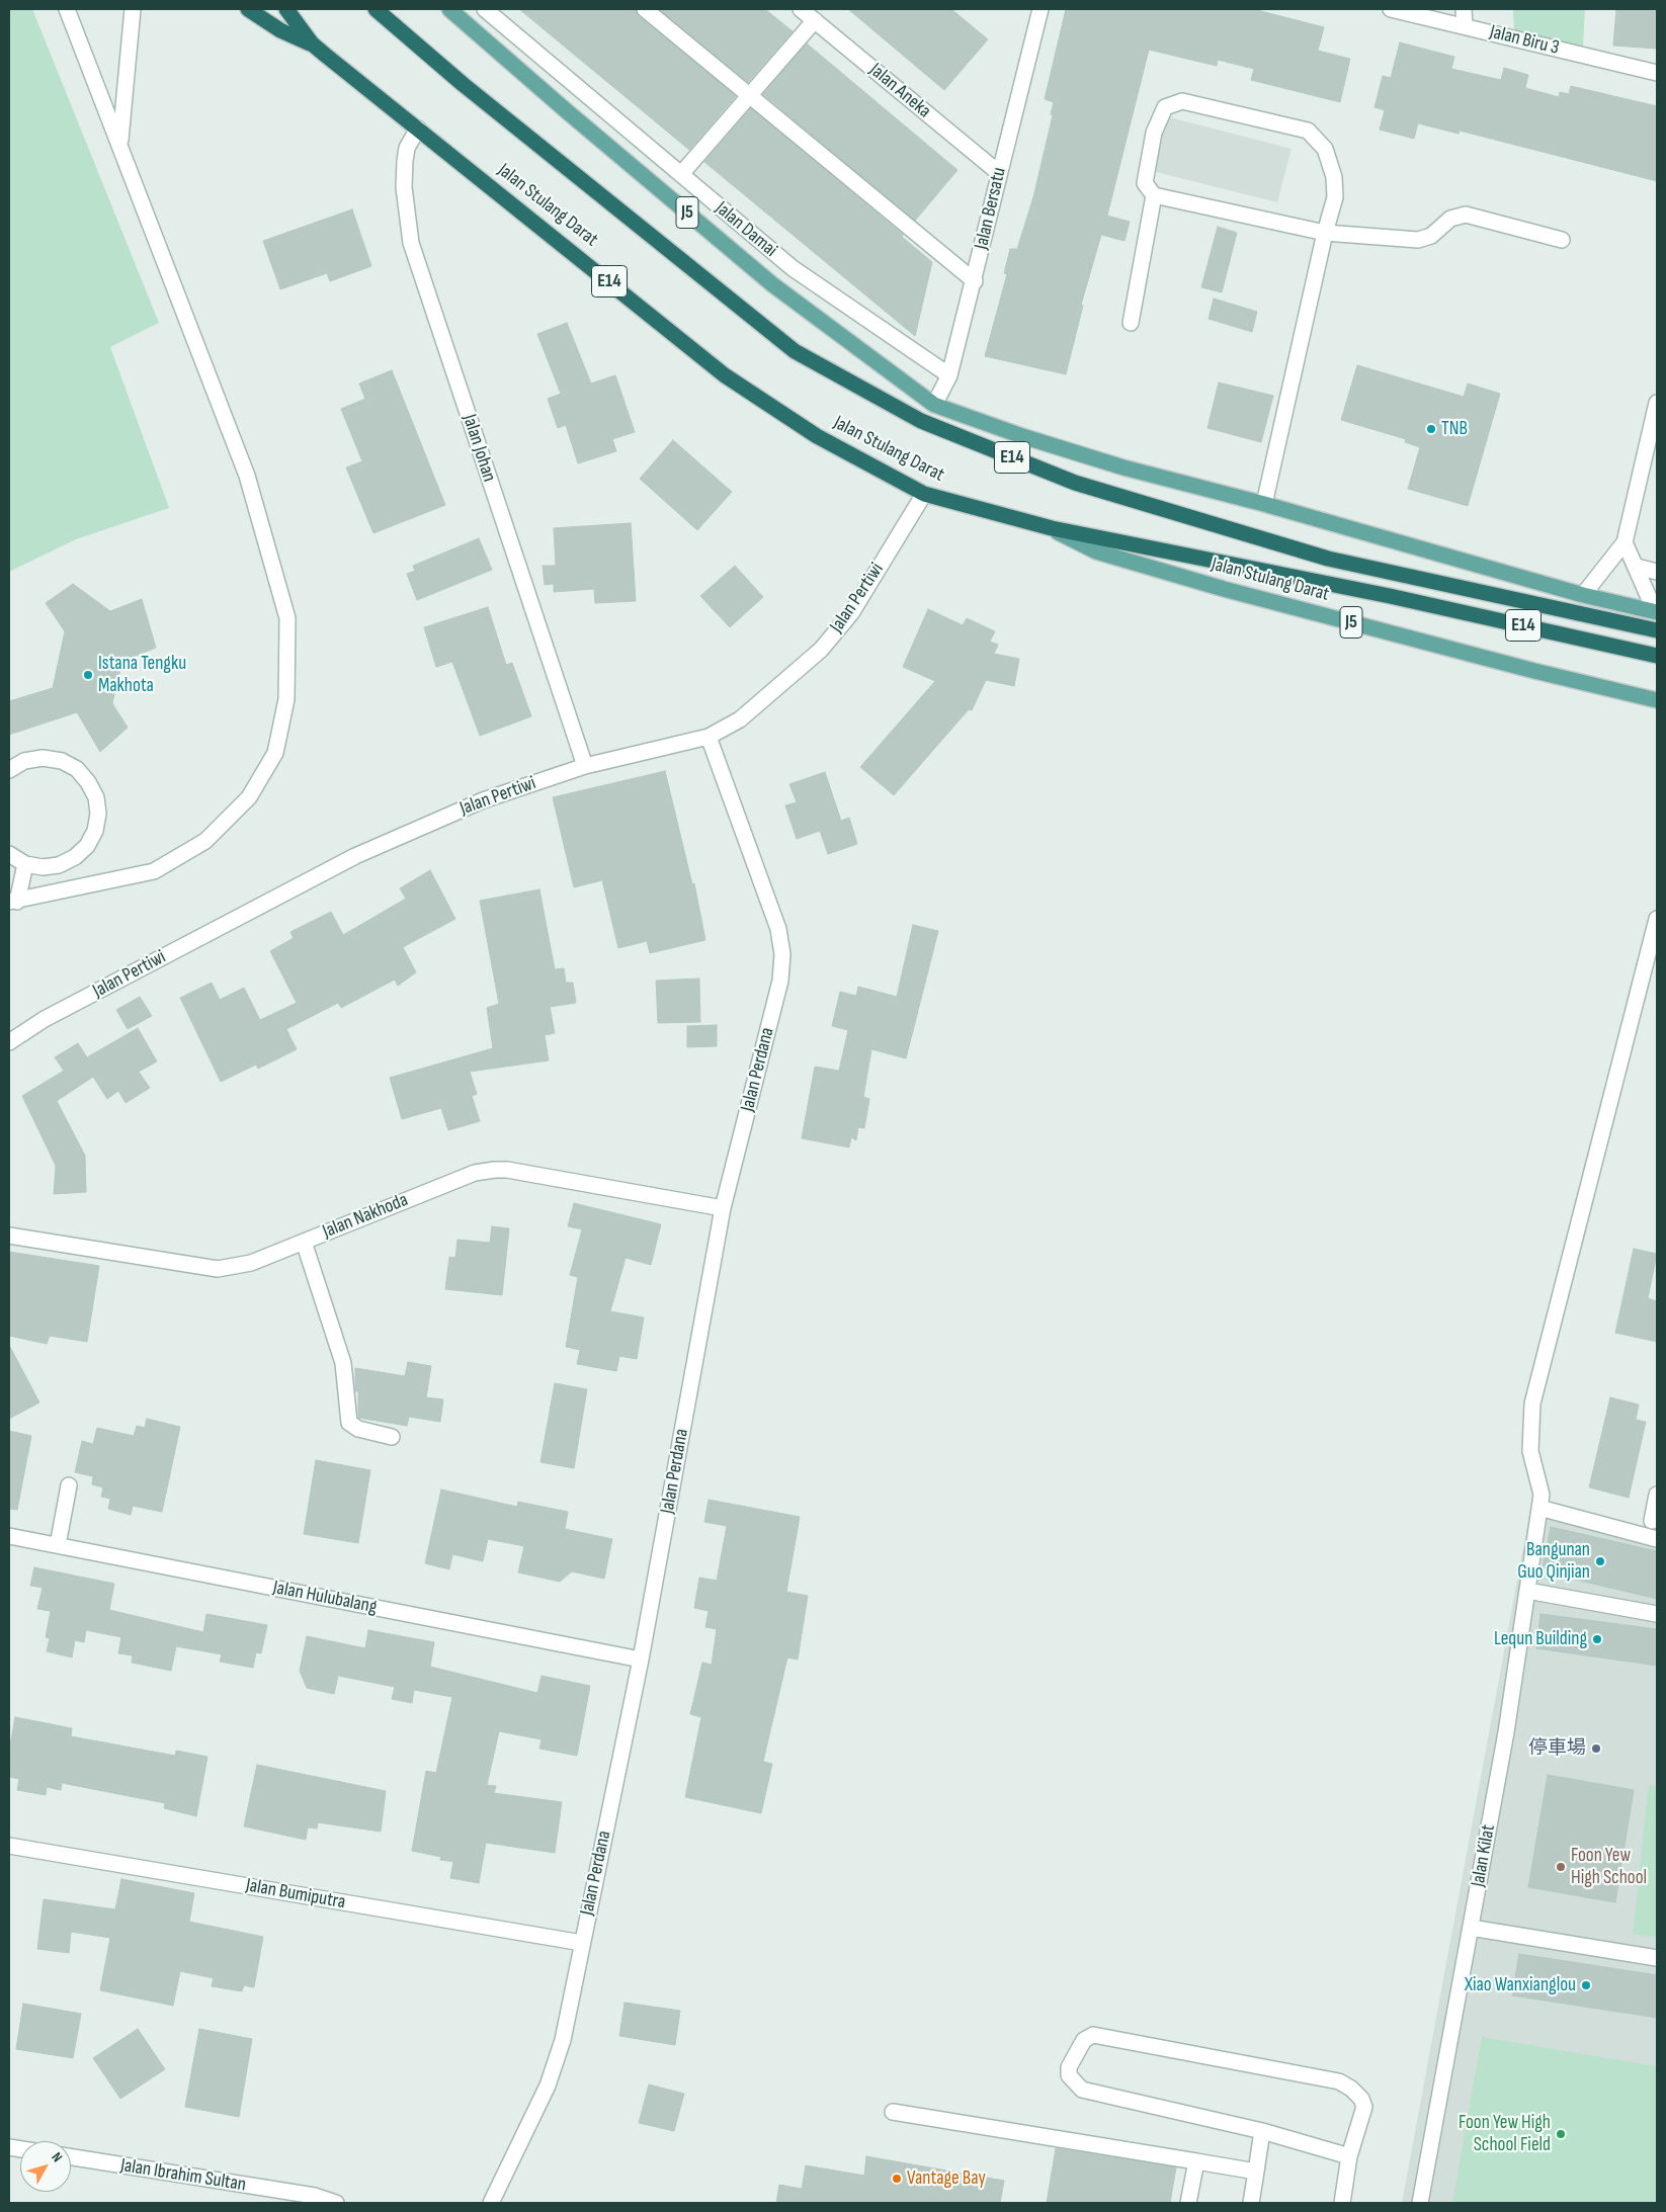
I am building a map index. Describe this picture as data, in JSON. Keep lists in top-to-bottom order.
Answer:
{
  "streets": {
    "highway": ["Jalan Stulang Darat", "E14"],
    "main road": ["J5"],
    "street": [
      "Jalan Biru 3",
      "Jalan Aneka",
      "Jalan Bersatu",
      "Jalan Damai",
      "Jalan Johan",
      "Jalan Pertiwi",
      "Jalan Perdana",
      "Jalan Nakhoda",
      "Jalan Hulubalang",
      "Jalan Kilat",
      "Jalan Bumiputra",
      "Jalan Ibrahim Sultan"
    ]
  },
  "crossings": [
    ["Jalan Aneka", "Jalan Bersatu"],
    ["Jalan Stulang Darat", "E14"],
    ["Jalan Stulang Darat", "Jalan Johan"],
    ["Jalan Stulang Darat", "Jalan Pertiwi"],
    ["Jalan Bersatu", "J5"],
    ["Jalan Bersatu", "Jalan Damai"],
    ["Jalan Johan", "Jalan Pertiwi"],
    ["Jalan Pertiwi", "Jalan Perdana"],
    ["Jalan Perdana", "Jalan Nakhoda"],
    ["Jalan Perdana", "Jalan Hulubalang"],
    ["Jalan Perdana", "Jalan Bumiputra"]
  ],
  "places": [
    "TNB",
    "Istana Tengku Makhota",
    "Bangunan Guo Qinjian",
    "Lequn Building",
    "停車場",
    "Foon Yew High School",
    "Xiao Wanxianglou",
    "Foon Yew High School Field",
    "Vantage Bay"
  ],
  "north": "top right"
}
